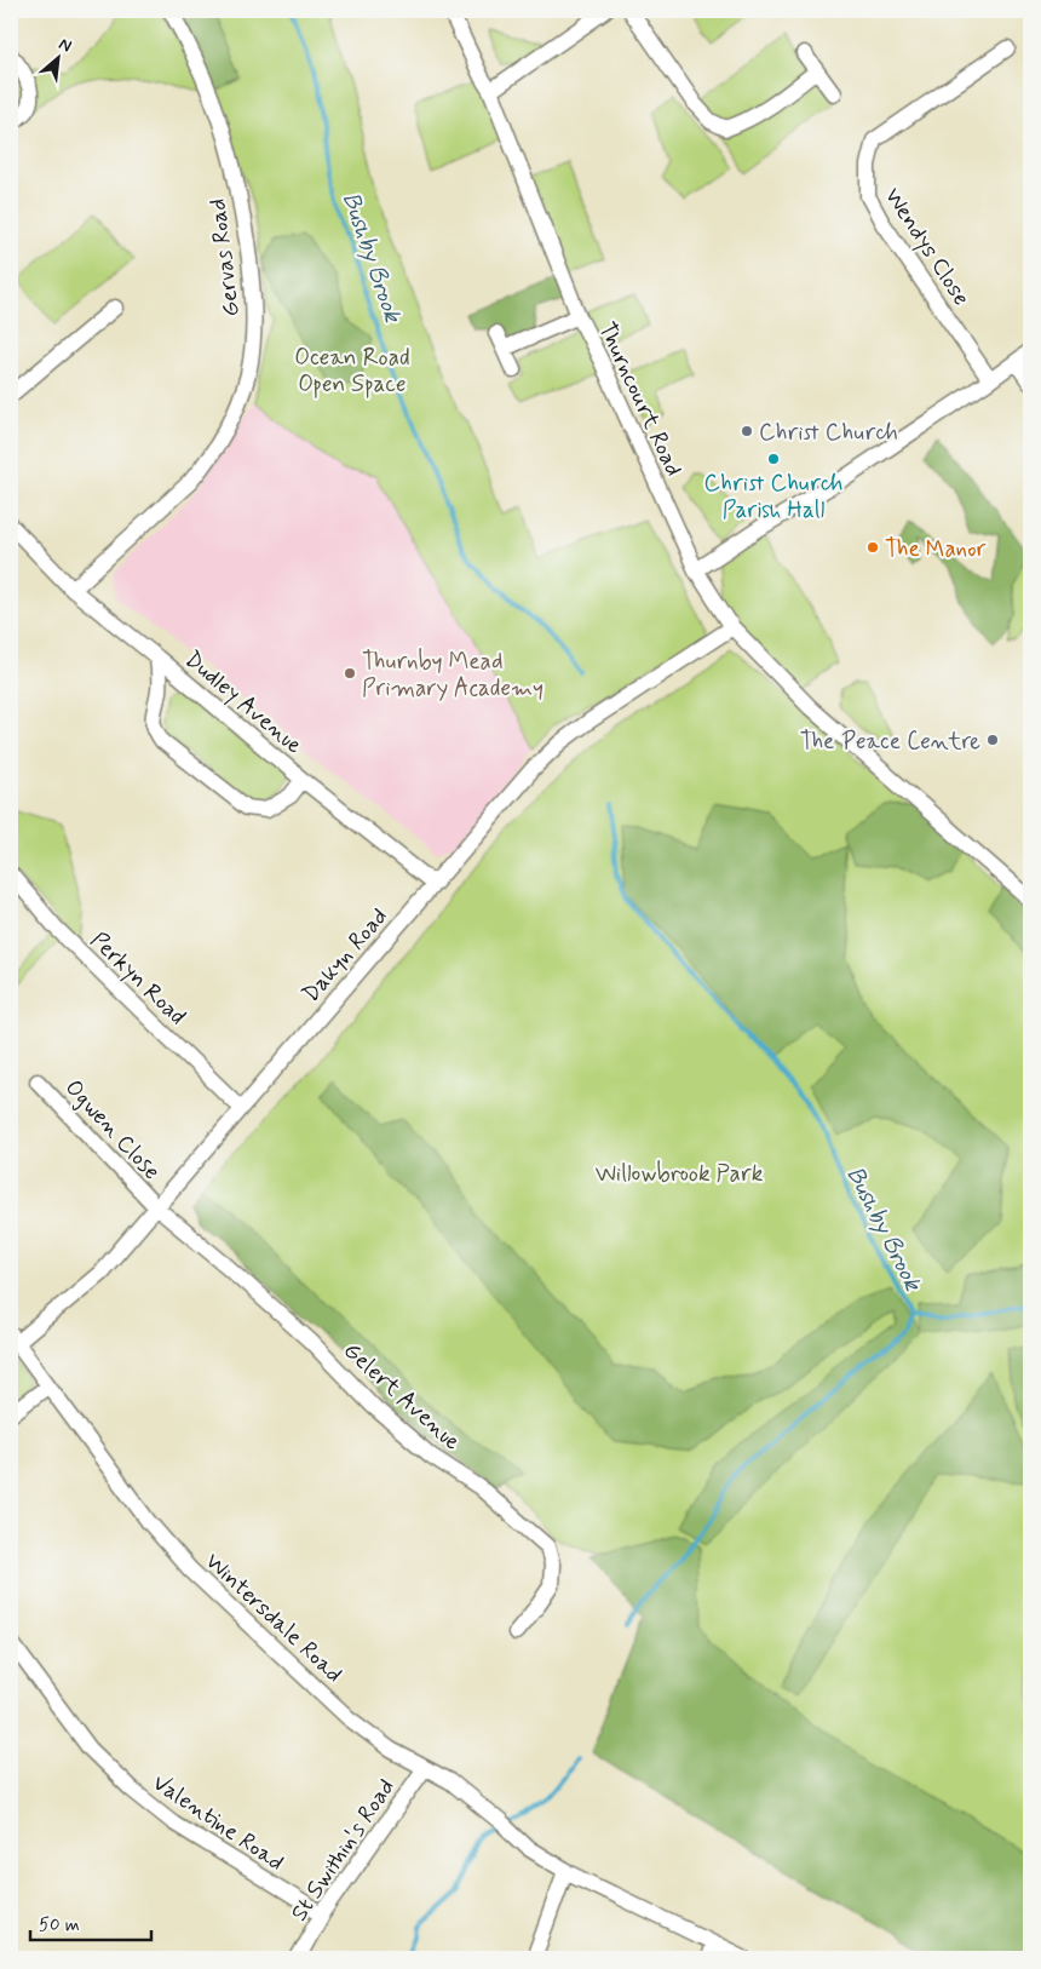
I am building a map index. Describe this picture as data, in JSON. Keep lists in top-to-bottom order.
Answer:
{
  "streets": {
    "street": [
      "Wendys Close",
      "Gervas Road",
      "Thurncourt Road",
      "Dudley Avenue",
      "Dakyn Road",
      "Perkyn Road",
      "Ogwen Close",
      "Gelert Avenue",
      "Wintersdale Road",
      "Valentine Road",
      "St Swithin's Road"
    ]
  },
  "crossings": [
    ["Gervas Road", "Dudley Avenue"],
    ["Thurncourt Road", "Dakyn Road"],
    ["Dudley Avenue", "Dakyn Road"],
    ["Dakyn Road", "Perkyn Road"],
    ["Dakyn Road", "Ogwen Close"],
    ["Dakyn Road", "Gelert Avenue"],
    ["Dakyn Road", "Wintersdale Road"],
    ["Ogwen Close", "Gelert Avenue"],
    ["Wintersdale Road", "St Swithin's Road"],
    ["Valentine Road", "St Swithin's Road"]
  ],
  "water": ["Bushby Brook"],
  "parks": ["Ocean Road Open Space", "Willowbrook Park"],
  "places": [
    "Christ Church",
    "Christ Church Parish Hall",
    "The Manor",
    "Thurnby Mead Primary Academy",
    "The Peace Centre"
  ],
  "scale_bar": "50 m",
  "north": "top right"
}
